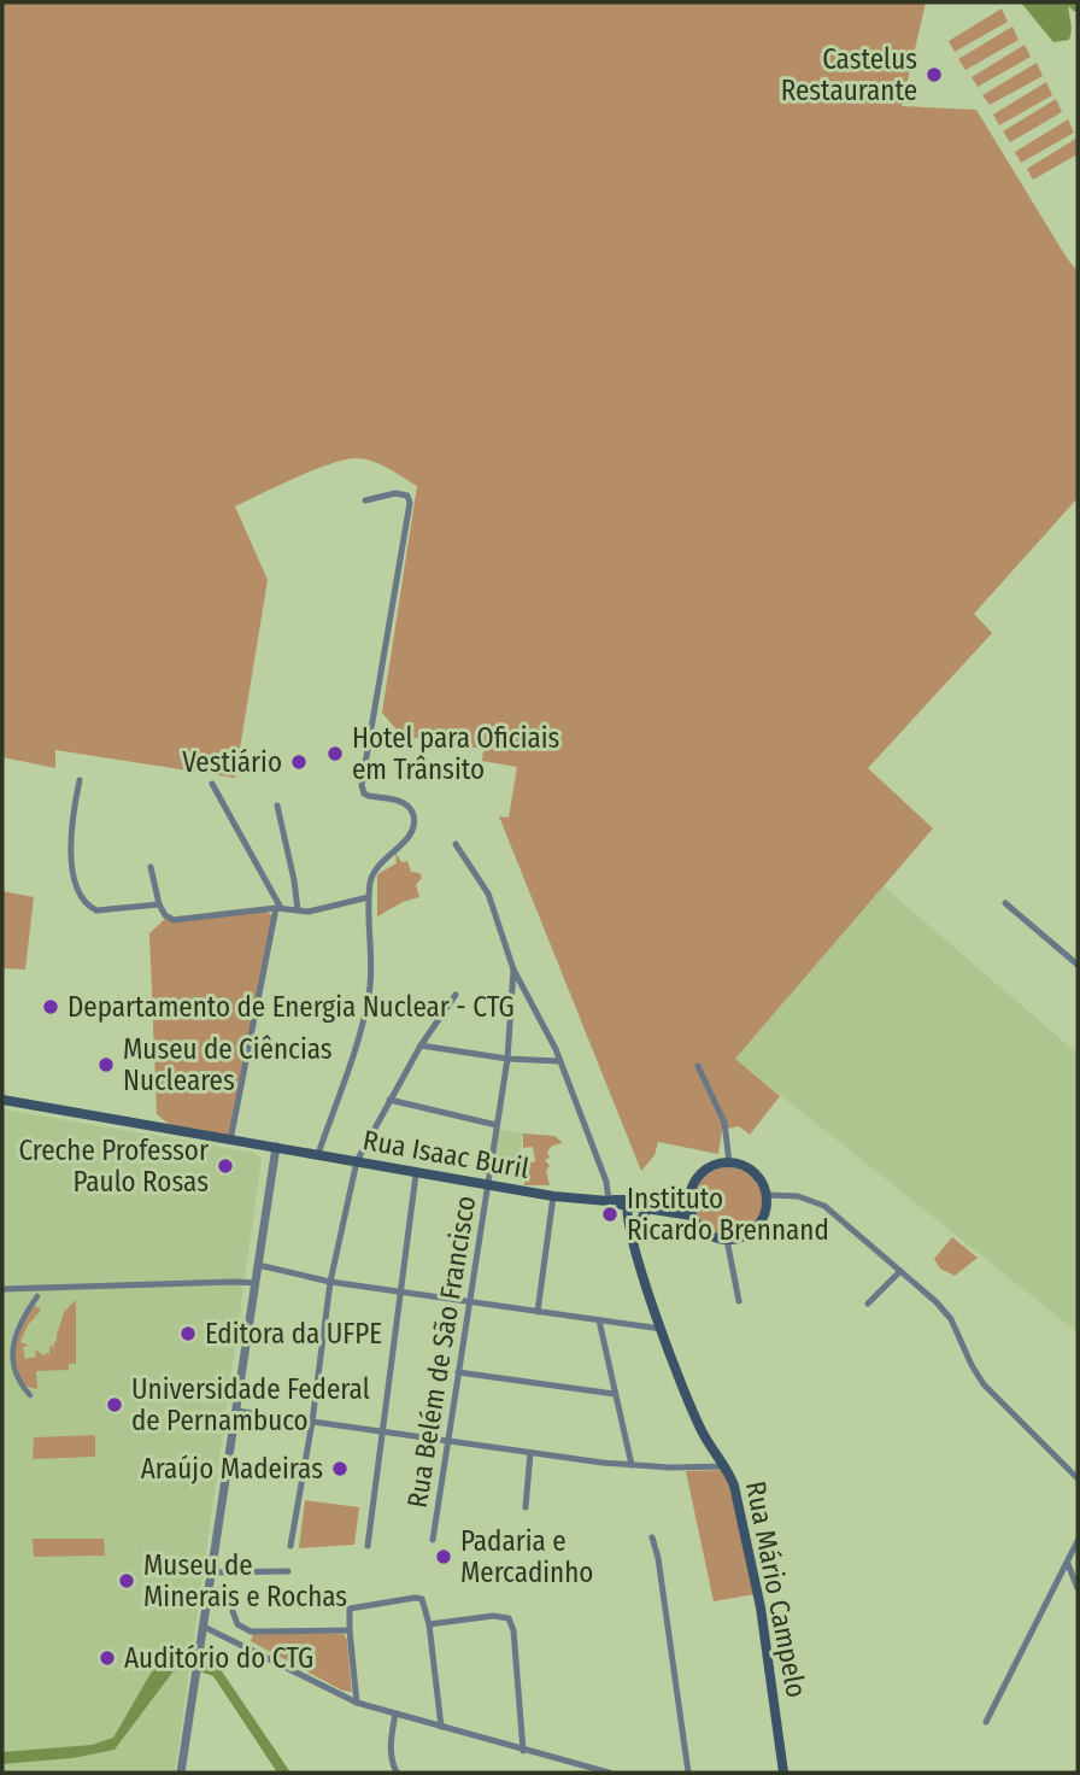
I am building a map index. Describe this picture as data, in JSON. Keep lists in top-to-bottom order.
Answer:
{
  "streets": {
    "main road": ["Rua Isaac Buril", "Rua Mário Campelo"],
    "street": ["Rua Belém de São Francisco"]
  },
  "crossings": [
    ["Rua Isaac Buril", "Rua Belém de São Francisco"],
    ["Rua Isaac Buril", "Rua Mário Campelo"]
  ],
  "places": [
    "Castelus Restaurante",
    "Hotel para Oficiais em Trânsito",
    "Vestiário",
    "Departamento de Energia Nuclear - CTG",
    "Museu de Ciências Nucleares",
    "Creche Professor Paulo Rosas",
    "Instituto Ricardo Brennand",
    "Editora da UFPE",
    "Universidade Federal de Pernambuco",
    "Araújo Madeiras",
    "Padaria e Mercadinho",
    "Museu de Minerais e Rochas",
    "Auditório do CTG"
  ]
}
